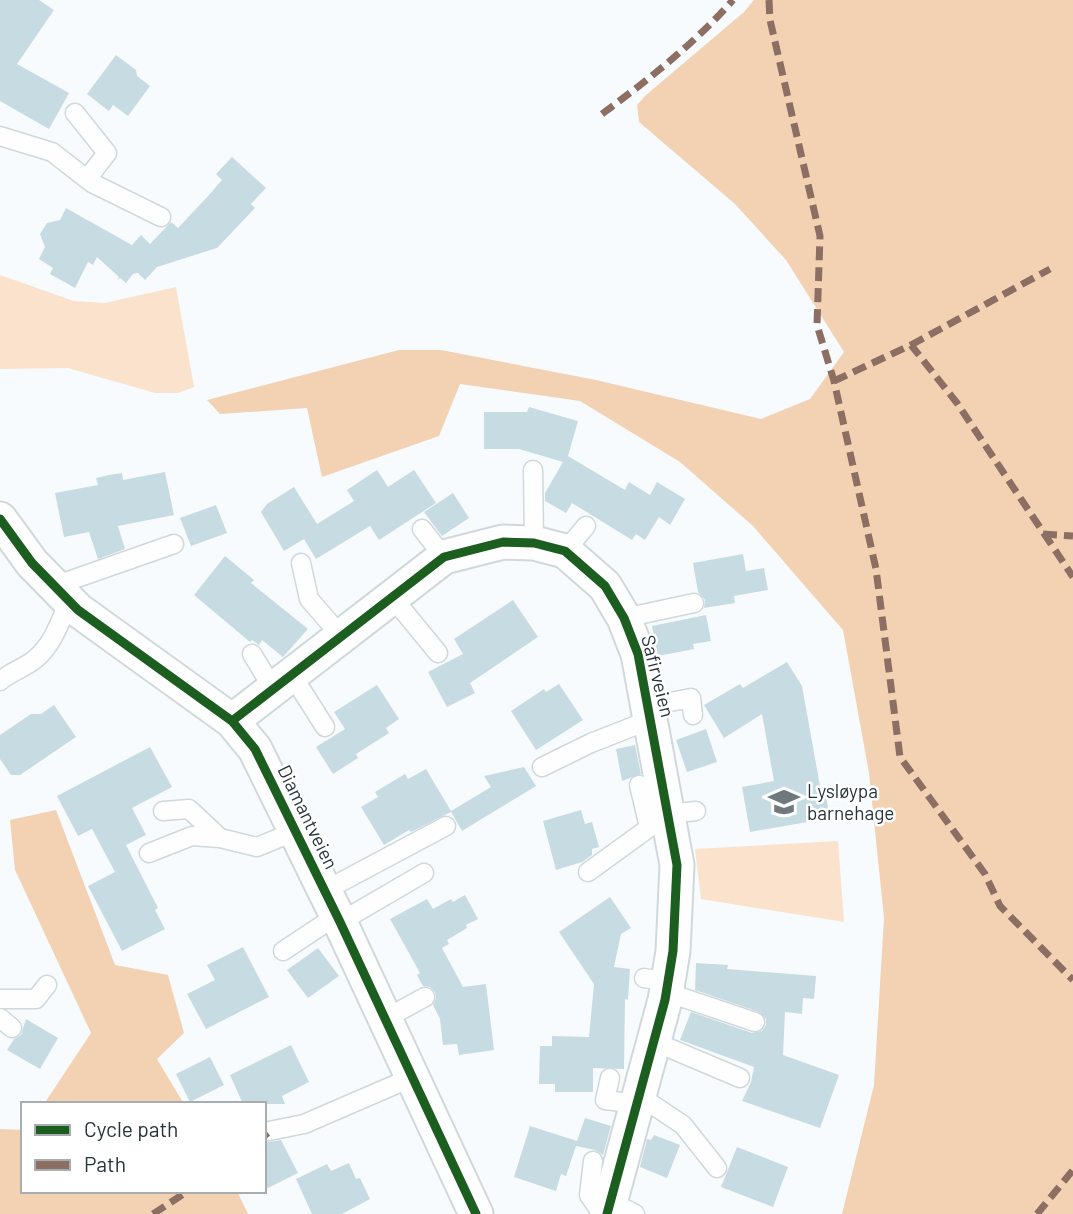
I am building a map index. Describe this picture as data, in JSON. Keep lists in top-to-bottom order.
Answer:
{
  "streets": {
    "street": ["Safirveien", "Diamantveien"]
  },
  "places": {
    "school or university": ["Lysløypa barnehage"]
  },
  "legend": ["Cycle path", "Path"]
}
